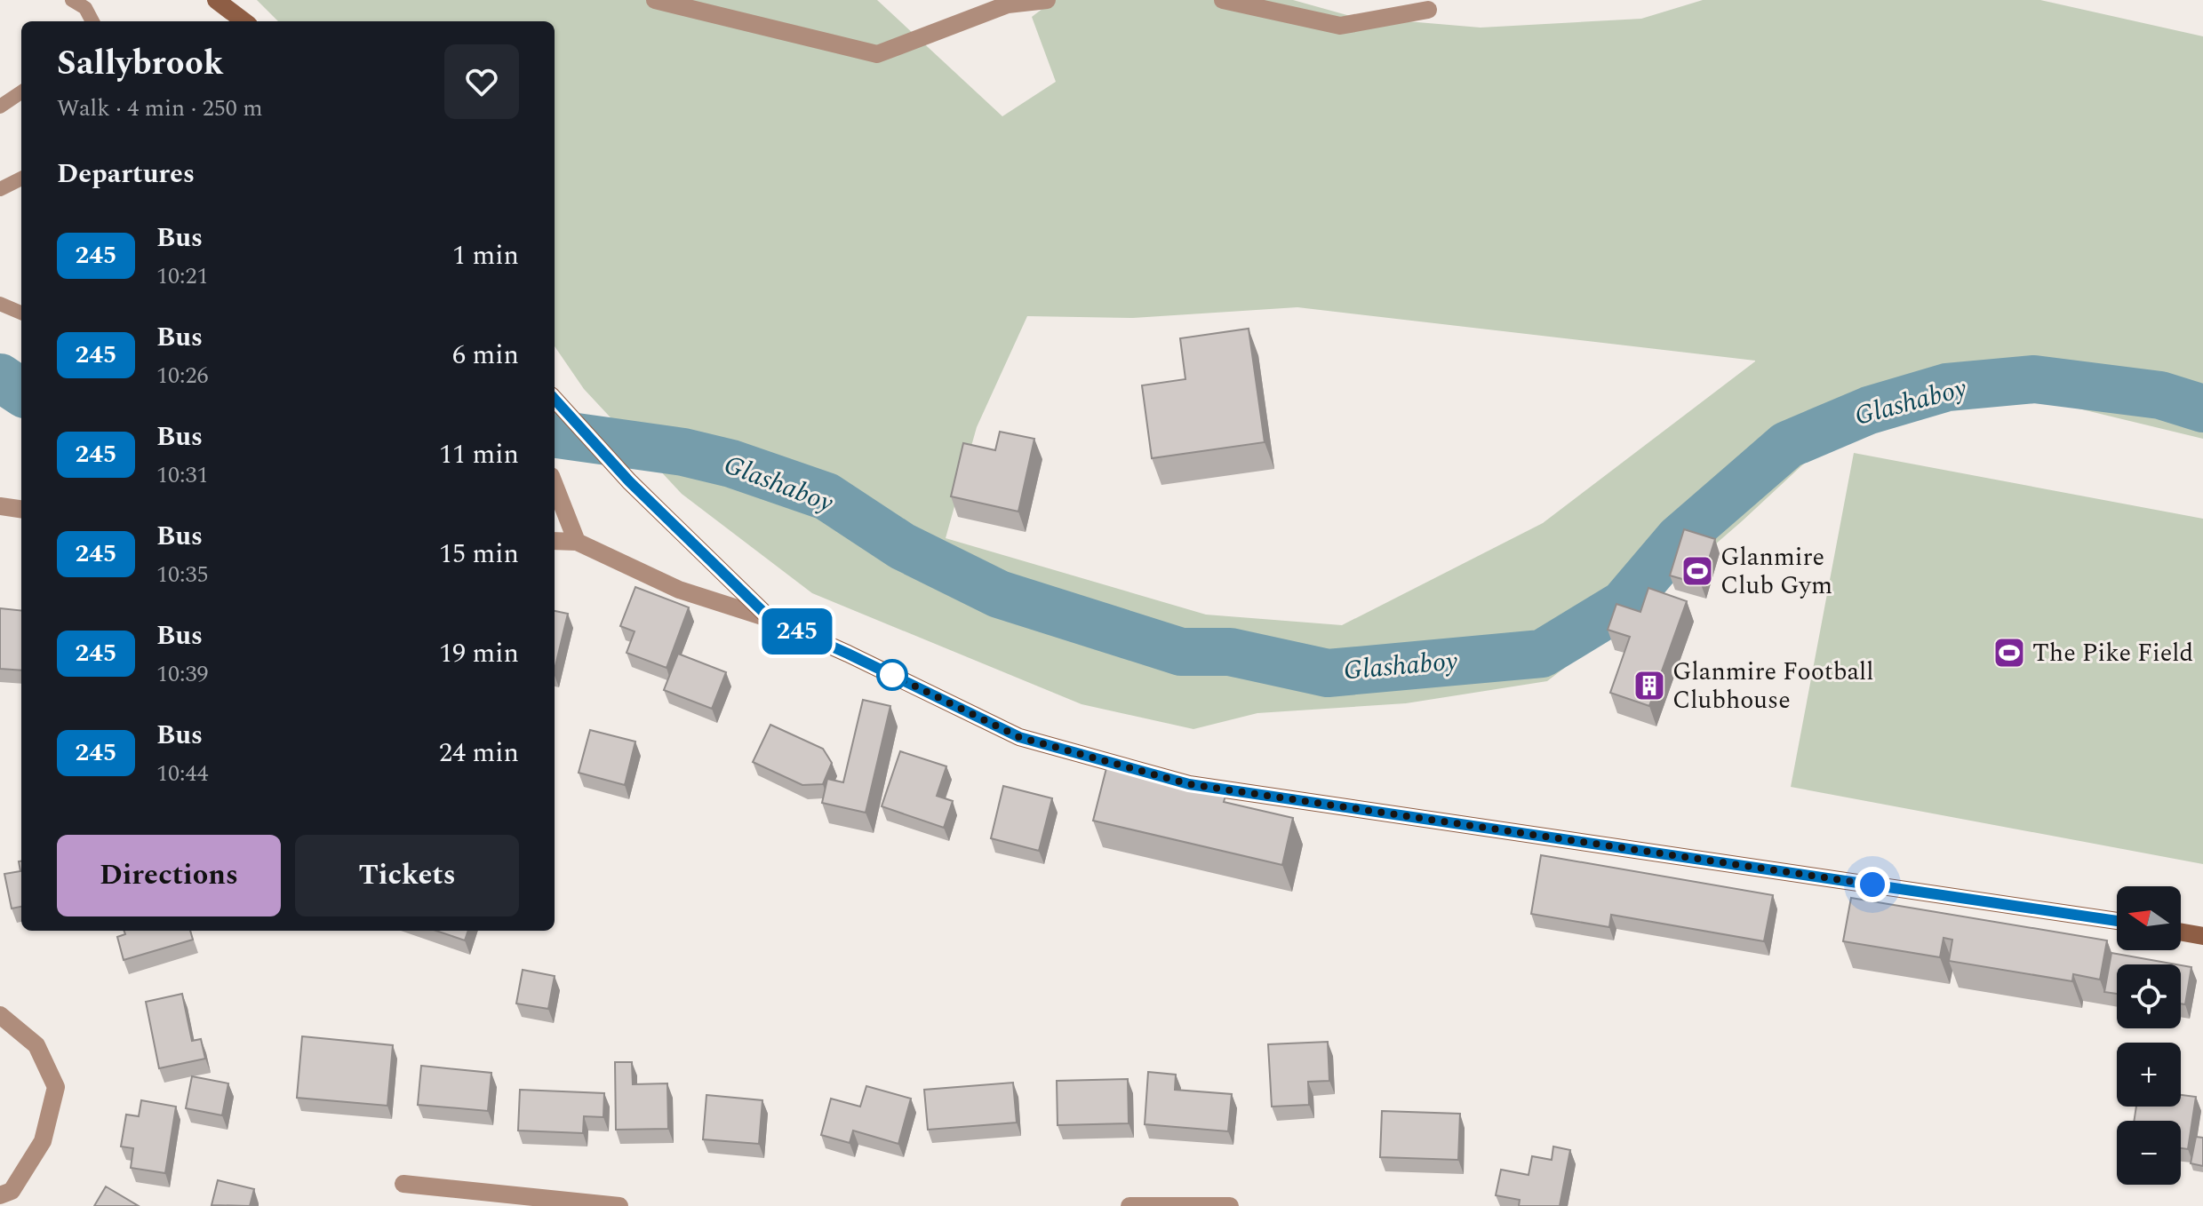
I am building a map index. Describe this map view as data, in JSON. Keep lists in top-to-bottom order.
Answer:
{
  "water": ["Glashaboy"],
  "places": {
    "sports": ["Glanmire Club Gym", "The Pike Field"],
    "building": ["Glanmire Football Clubhouse"]
  },
  "lines": ["bus line 245"],
  "north": "left",
  "page": {
    "on_map": "245",
    "heading": [
      ["Sallybrook", "Walk · 4 min · 250 m"],
      "Departures"
    ],
    "list": [
      {
        "mark": "245",
        "name": "Bus",
        "note": "10:21",
        "value": "1 min"
      },
      {
        "mark": "245",
        "name": "Bus",
        "note": "10:26",
        "value": "6 min"
      },
      {
        "mark": "245",
        "name": "Bus",
        "note": "10:31",
        "value": "11 min"
      },
      {
        "mark": "245",
        "name": "Bus",
        "note": "10:35",
        "value": "15 min"
      },
      {
        "mark": "245",
        "name": "Bus",
        "note": "10:39",
        "value": "19 min"
      },
      {
        "mark": "245",
        "name": "Bus",
        "note": "10:44",
        "value": "24 min"
      }
    ],
    "buttons": ["Directions", "Tickets"],
    "map_buttons": ["+", "−"]
  }
}
